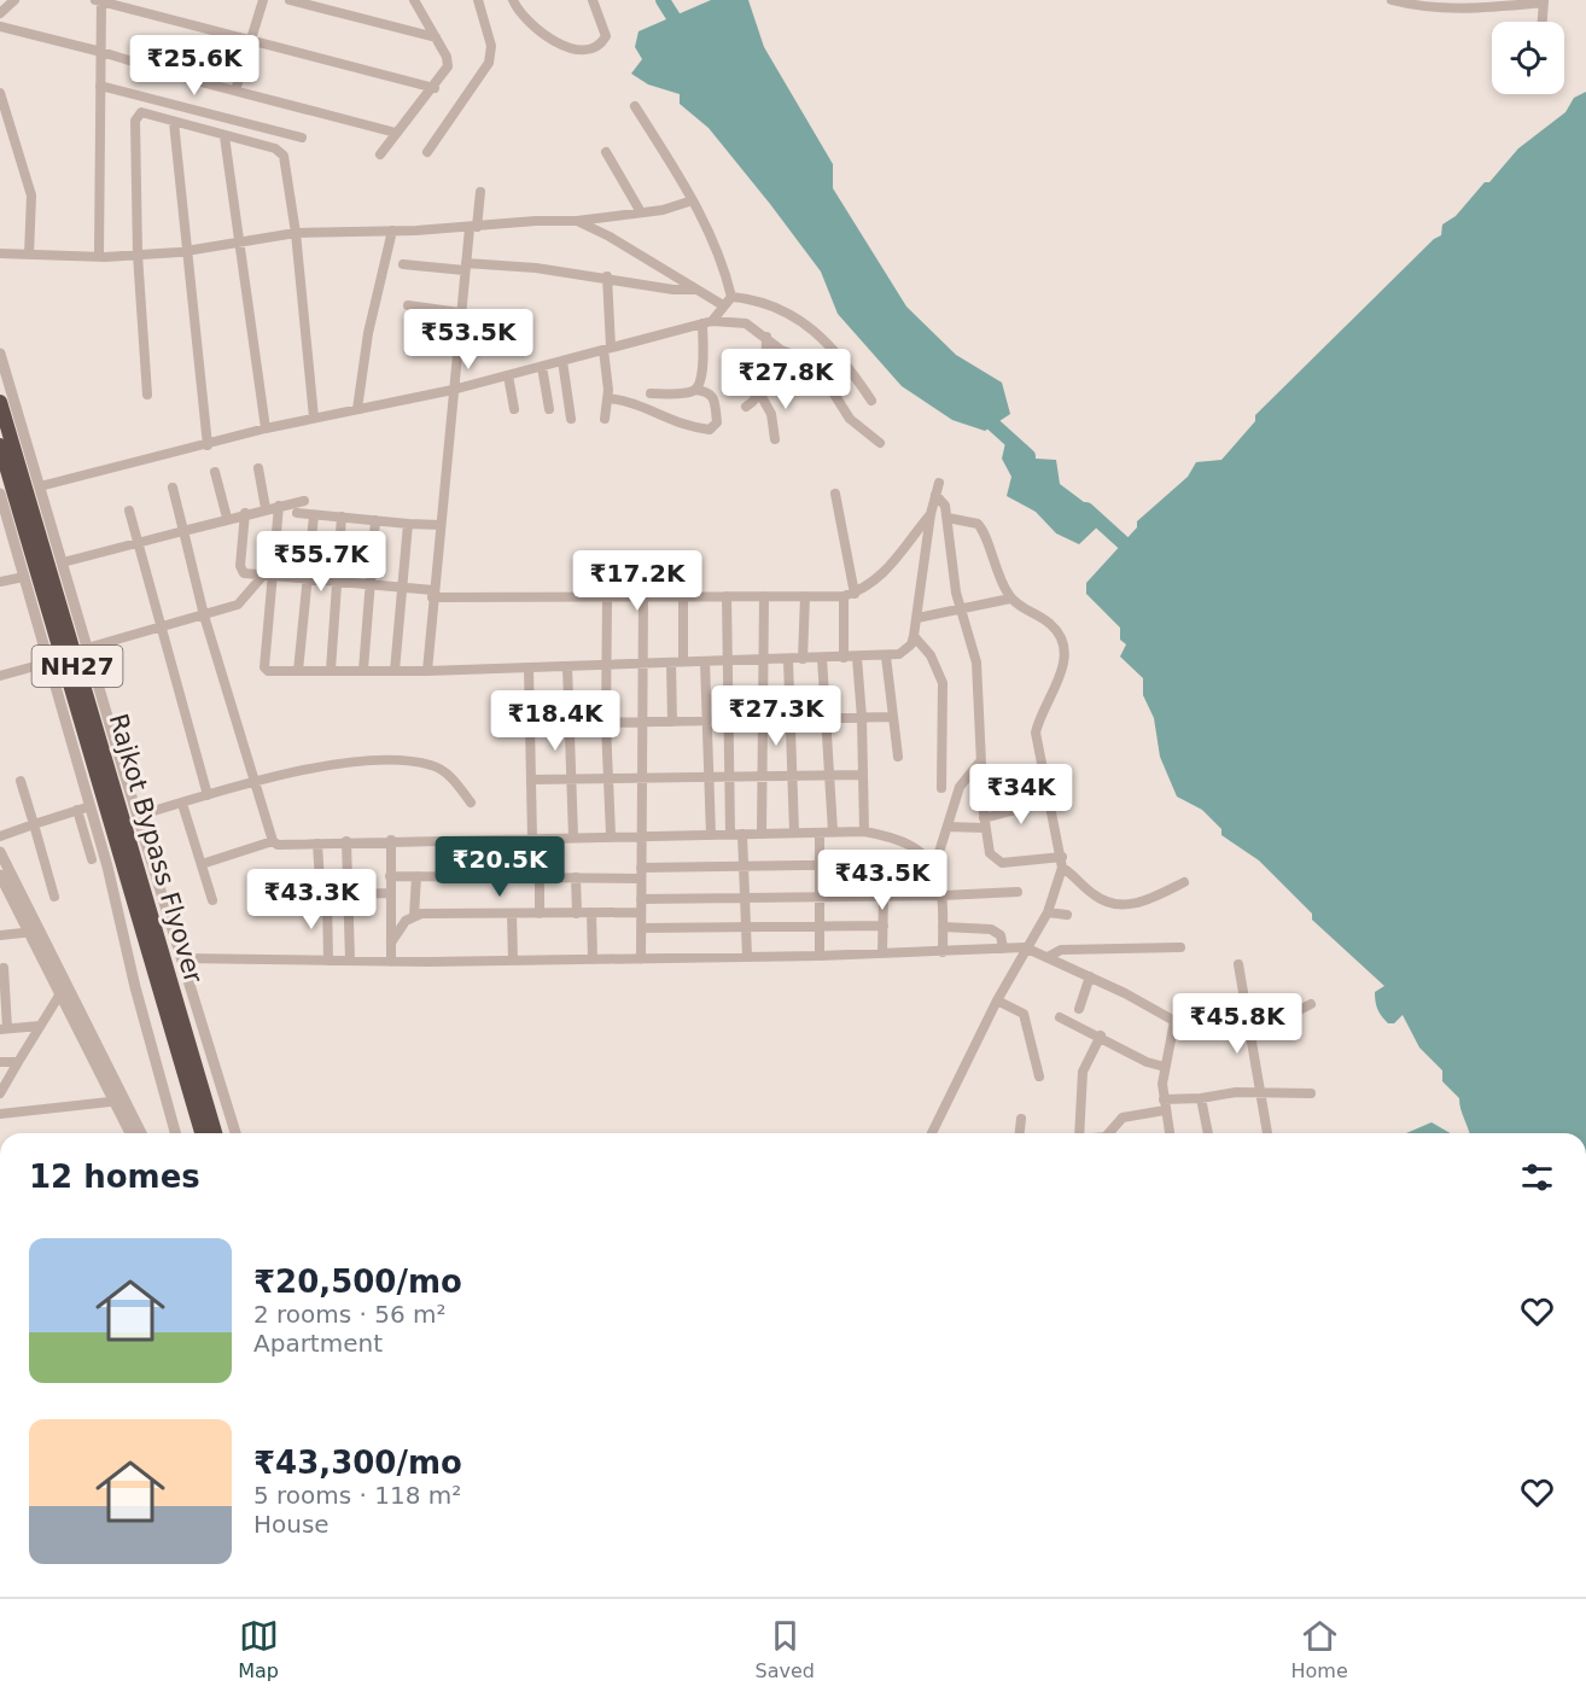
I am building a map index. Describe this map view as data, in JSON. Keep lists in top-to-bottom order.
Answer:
{
  "streets": {
    "highway": ["NH27", "Rajkot Bypass Flyover"]
  },
  "page": {
    "price": [
      "₹25.6K",
      "₹53.5K",
      "₹27.8K",
      "₹55.7K",
      "₹17.2K",
      "₹27.3K",
      "₹18.4K",
      "₹34K",
      "₹20.5K",
      "₹43.5K",
      "₹43.3K",
      "₹45.8K"
    ],
    "heading": "12 homes",
    "list": [
      {
        "name": "₹20,500/mo",
        "note": "2 rooms · 56 m² · Apartment"
      },
      {
        "name": "₹43,300/mo",
        "note": "5 rooms · 118 m² · House"
      }
    ],
    "tabs": ["Map", "Saved", "Home"]
  }
}
